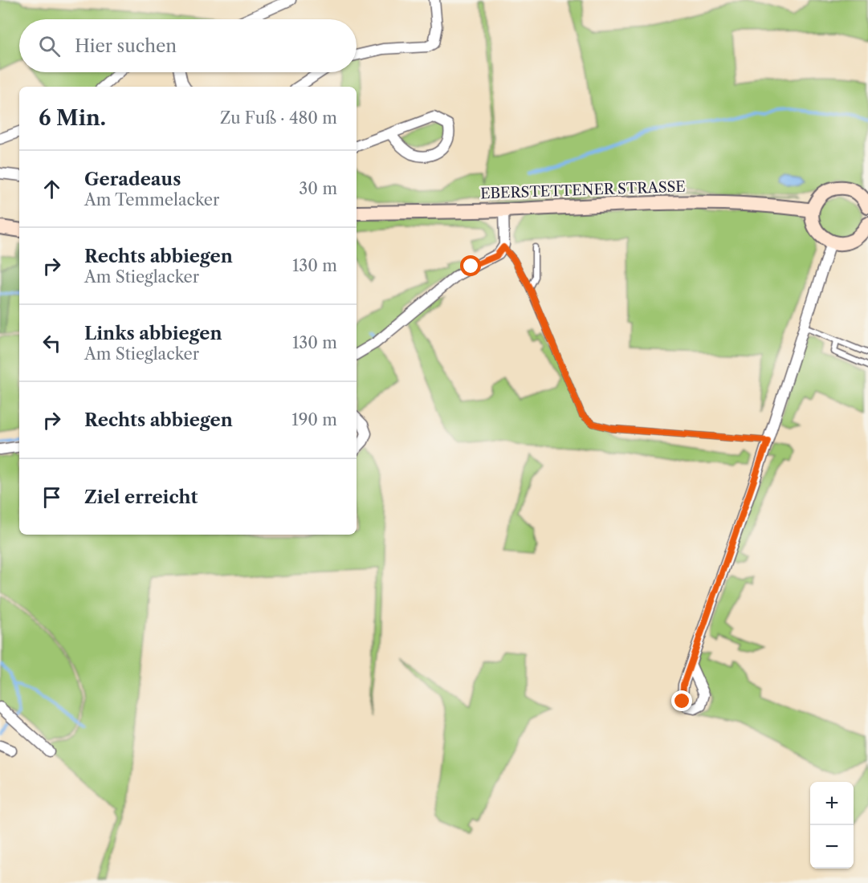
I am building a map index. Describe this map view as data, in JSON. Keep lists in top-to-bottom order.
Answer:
{
  "streets": {
    "main road": ["EBERSTETTENER STRASSE"]
  },
  "page": {
    "search": "Hier suchen",
    "heading": ["6 Min.", "Zu Fuß · 480 m"],
    "list": [
      ["Geradeaus", "Am Temmelacker", "30 m"],
      ["Rechts abbiegen", "Am Stieglacker", "130 m"],
      ["Links abbiegen", "Am Stieglacker", "130 m"],
      ["Rechts abbiegen", "190 m"],
      "Ziel erreicht"
    ],
    "map_buttons": ["+", "−"]
  }
}
